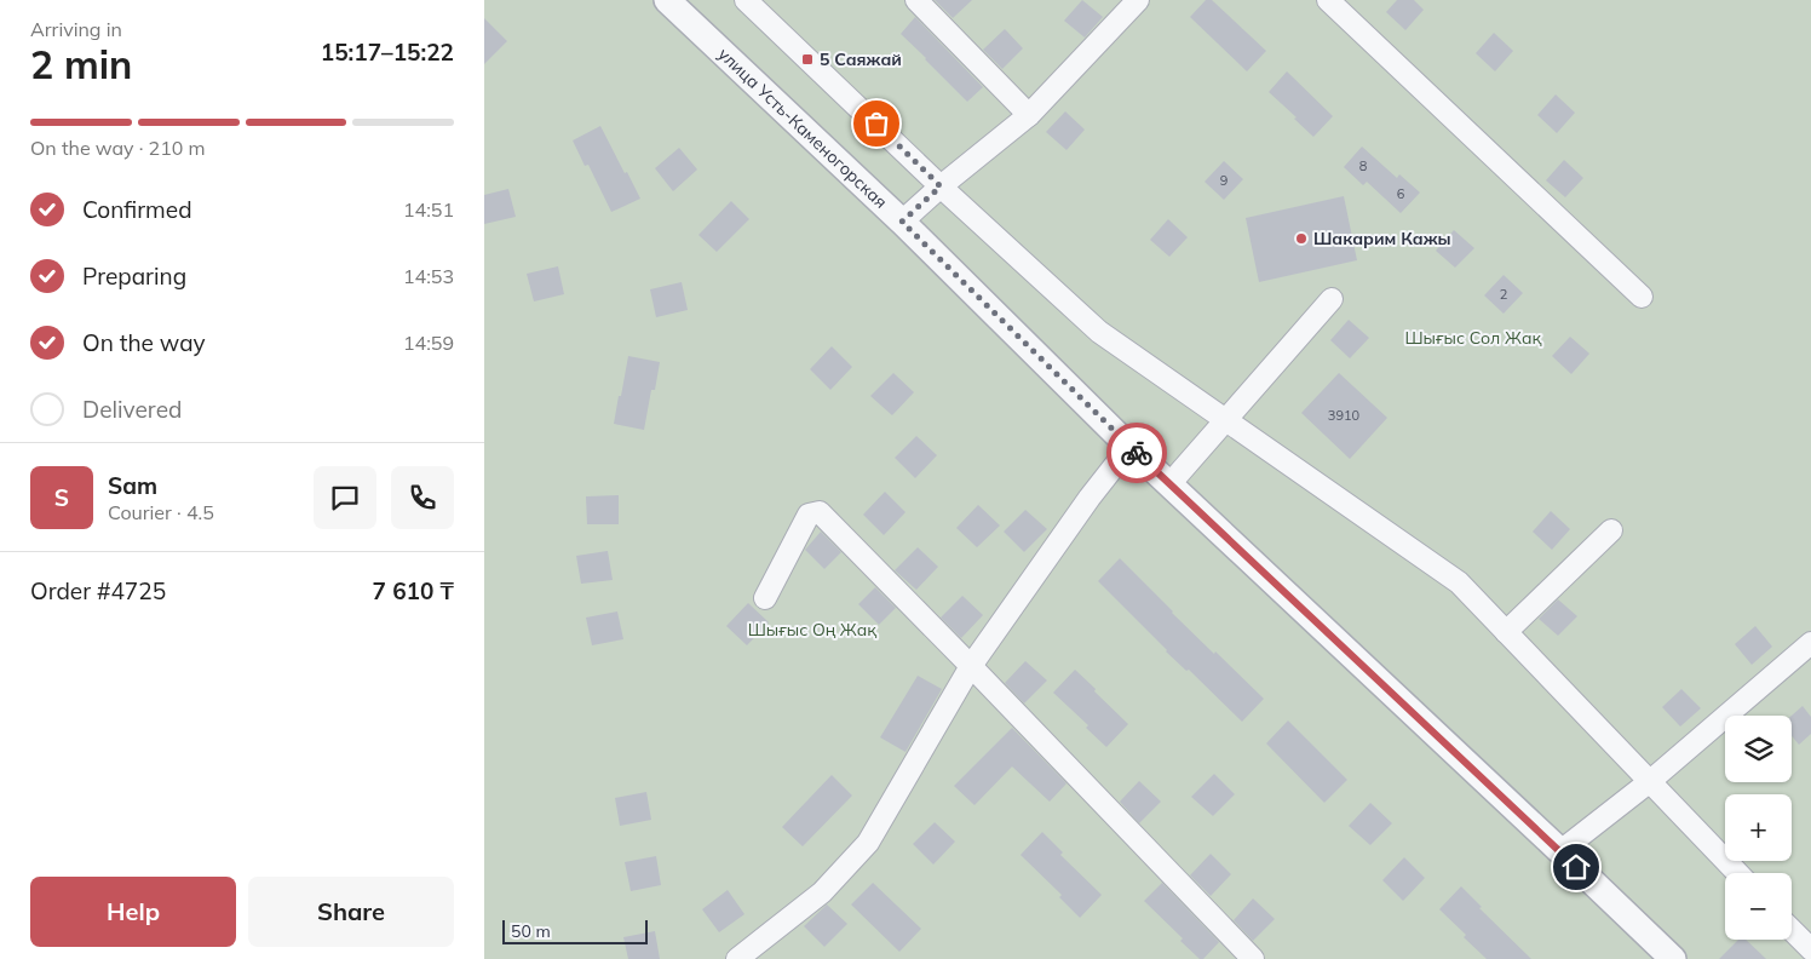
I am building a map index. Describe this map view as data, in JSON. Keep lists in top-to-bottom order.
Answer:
{
  "streets": {
    "street": ["улица Усть-Каменогорская"]
  },
  "parks": ["Шығыс Сол Жақ", "Шығыс Оң Жақ"],
  "places": {
    "transit": ["5 Саяжай"],
    "other": ["Шакарим Кажы"]
  },
  "house_numbers": [
    "8",
    "9",
    "6",
    "2",
    "3910"
  ],
  "scale_bar": "50 m",
  "page": {
    "heading": ["2 min", "Arriving in", "15:17–15:22"],
    "panel": [
      "Sam",
      "Courier · 4.5",
      "Order #4725",
      "7 610 ₸"
    ],
    "bar": "On the way · 210 m",
    "list": [
      ["Confirmed", "14:51"],
      ["Preparing", "14:53"],
      ["On the way", "14:59"],
      "Delivered"
    ],
    "round": "S",
    "map_buttons": ["+", "−"],
    "buttons": ["Help", "Share"],
    "scale": "50 m"
  }
}
